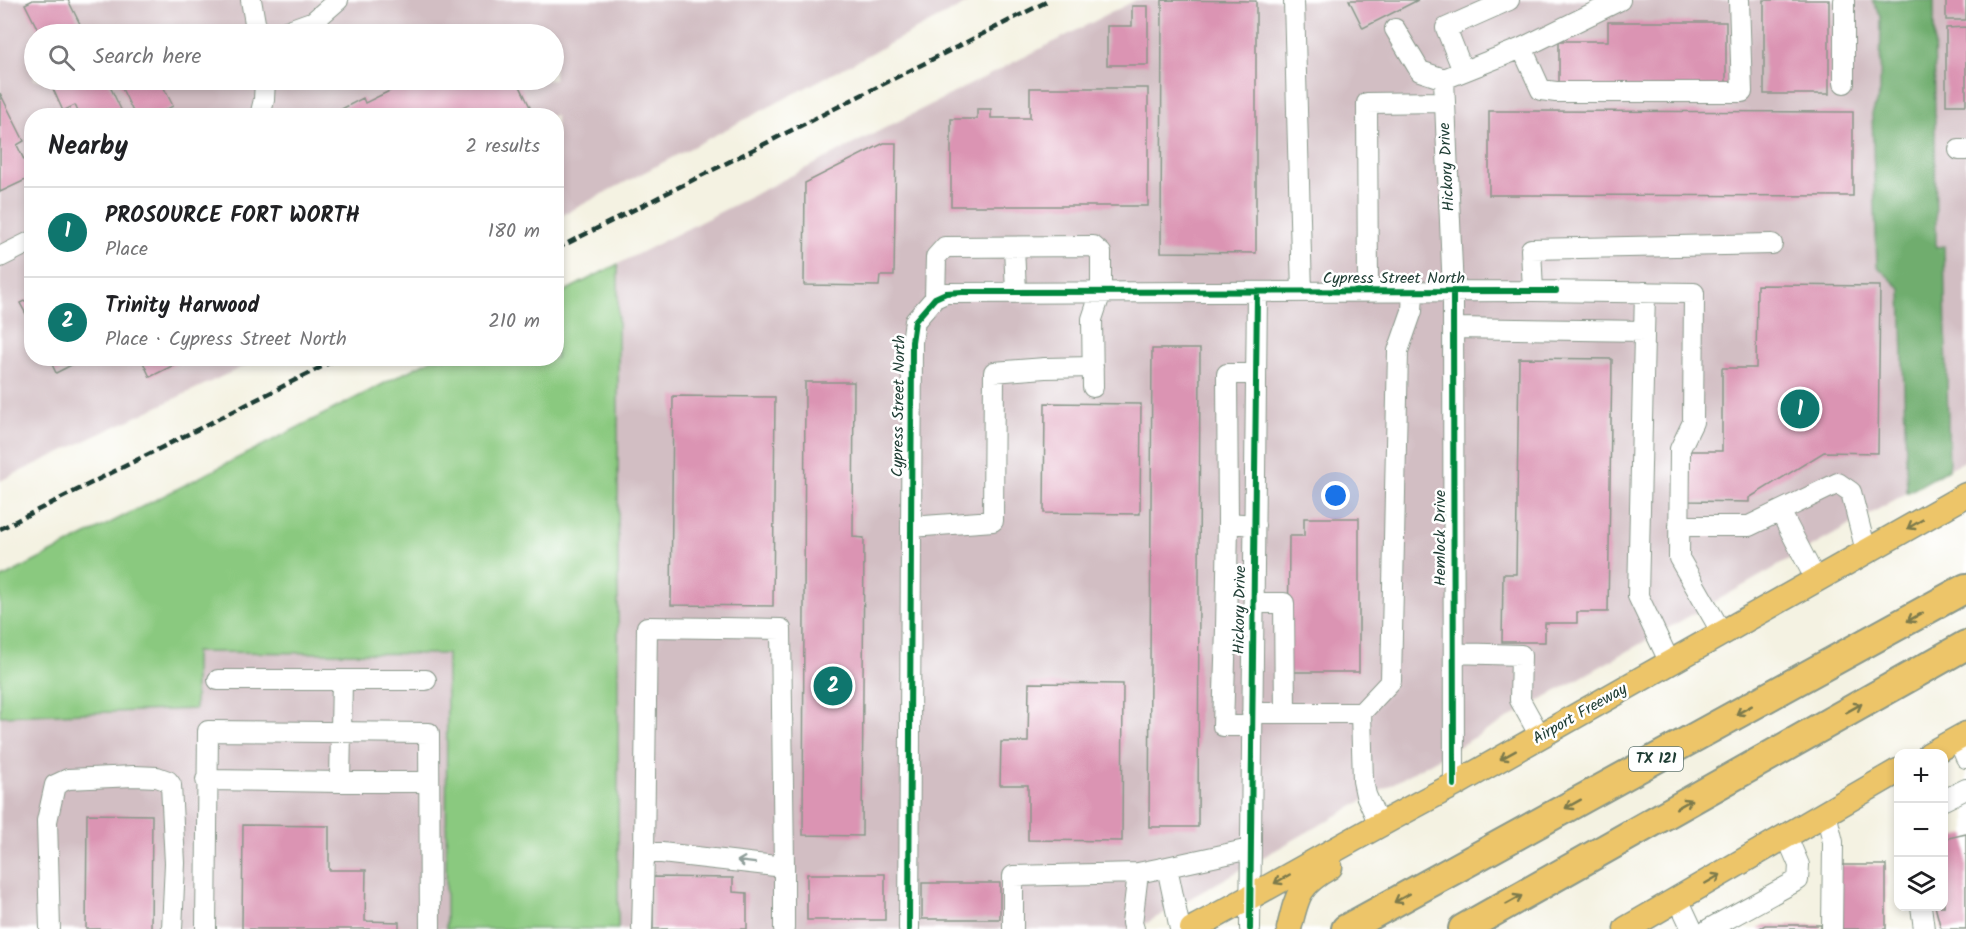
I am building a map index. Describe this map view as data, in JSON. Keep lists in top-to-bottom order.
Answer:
{
  "streets": {
    "highway": ["TX 121"],
    "main road": ["Airport Freeway"],
    "street": ["Hickory Drive", "Cypress Street North", "Hemlock Drive"]
  },
  "crossings": [
    ["Hickory Drive", "Cypress Street North"],
    ["Hickory Drive", "Hemlock Drive"],
    ["Hickory Drive", "Airport Freeway"],
    ["Cypress Street North", "Hemlock Drive"],
    ["Hemlock Drive", "Airport Freeway"]
  ],
  "one_way": ["Airport Freeway"],
  "page": {
    "search": "Search here",
    "heading": ["Nearby", "2 results"],
    "list": [
      {
        "mark": "1",
        "name": "PROSOURCE FORT WORTH",
        "note": "Place",
        "value": "180 m"
      },
      {
        "mark": "2",
        "name": "Trinity Harwood",
        "note": "Place · Cypress Street North",
        "value": "210 m"
      }
    ],
    "pins": ["1", "2"],
    "map_buttons": ["+", "−"]
  }
}
